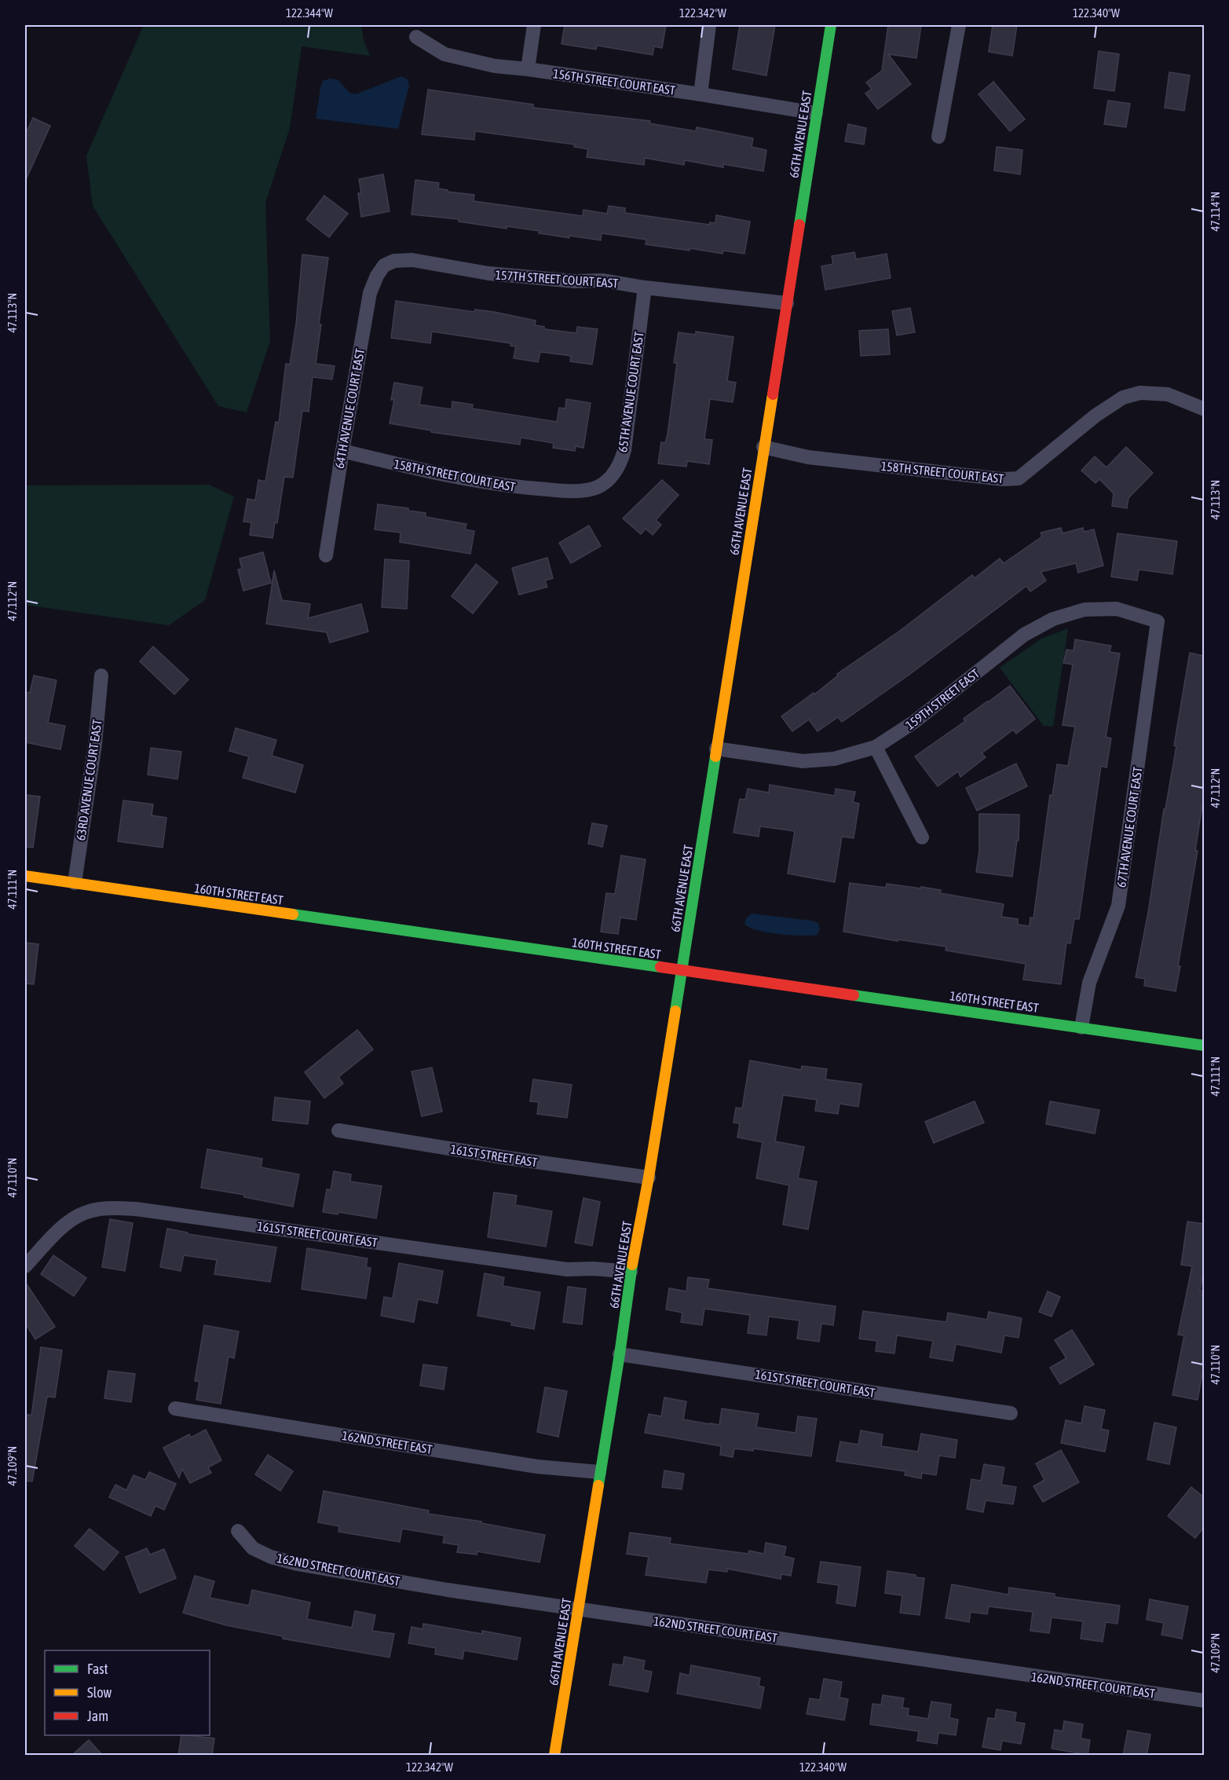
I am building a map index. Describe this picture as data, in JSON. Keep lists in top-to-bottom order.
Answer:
{
  "streets": {
    "street": [
      "156TH STREET COURT EAST",
      "66TH AVENUE EAST",
      "157TH STREET COURT EAST",
      "65TH AVENUE COURT EAST",
      "64TH AVENUE COURT EAST",
      "158TH STREET COURT EAST",
      "159TH STREET EAST",
      "63RD AVENUE COURT EAST",
      "67TH AVENUE COURT EAST",
      "160TH STREET EAST",
      "161ST STREET EAST",
      "161ST STREET COURT EAST",
      "162ND STREET EAST",
      "162ND STREET COURT EAST"
    ]
  },
  "crossings": [
    ["156TH STREET COURT EAST", "66TH AVENUE EAST"],
    ["66TH AVENUE EAST", "157TH STREET COURT EAST"],
    ["66TH AVENUE EAST", "158TH STREET COURT EAST"],
    ["66TH AVENUE EAST", "159TH STREET EAST"],
    ["66TH AVENUE EAST", "160TH STREET EAST"],
    ["66TH AVENUE EAST", "161ST STREET EAST"],
    ["66TH AVENUE EAST", "161ST STREET COURT EAST"],
    ["66TH AVENUE EAST", "162ND STREET EAST"],
    ["66TH AVENUE EAST", "162ND STREET COURT EAST"],
    ["157TH STREET COURT EAST", "65TH AVENUE COURT EAST"],
    ["157TH STREET COURT EAST", "64TH AVENUE COURT EAST"],
    ["65TH AVENUE COURT EAST", "158TH STREET COURT EAST"],
    ["64TH AVENUE COURT EAST", "158TH STREET COURT EAST"],
    ["159TH STREET EAST", "67TH AVENUE COURT EAST"],
    ["63RD AVENUE COURT EAST", "160TH STREET EAST"],
    ["67TH AVENUE COURT EAST", "160TH STREET EAST"]
  ],
  "legend": ["Fast", "Slow", "Jam"],
  "coordinates": [
    "122.344°W",
    "122.342°W",
    "122.340°W",
    "47.114°N",
    "47.113°N",
    "47.112°N",
    "47.111°N",
    "47.110°N",
    "47.109°N"
  ]
}
